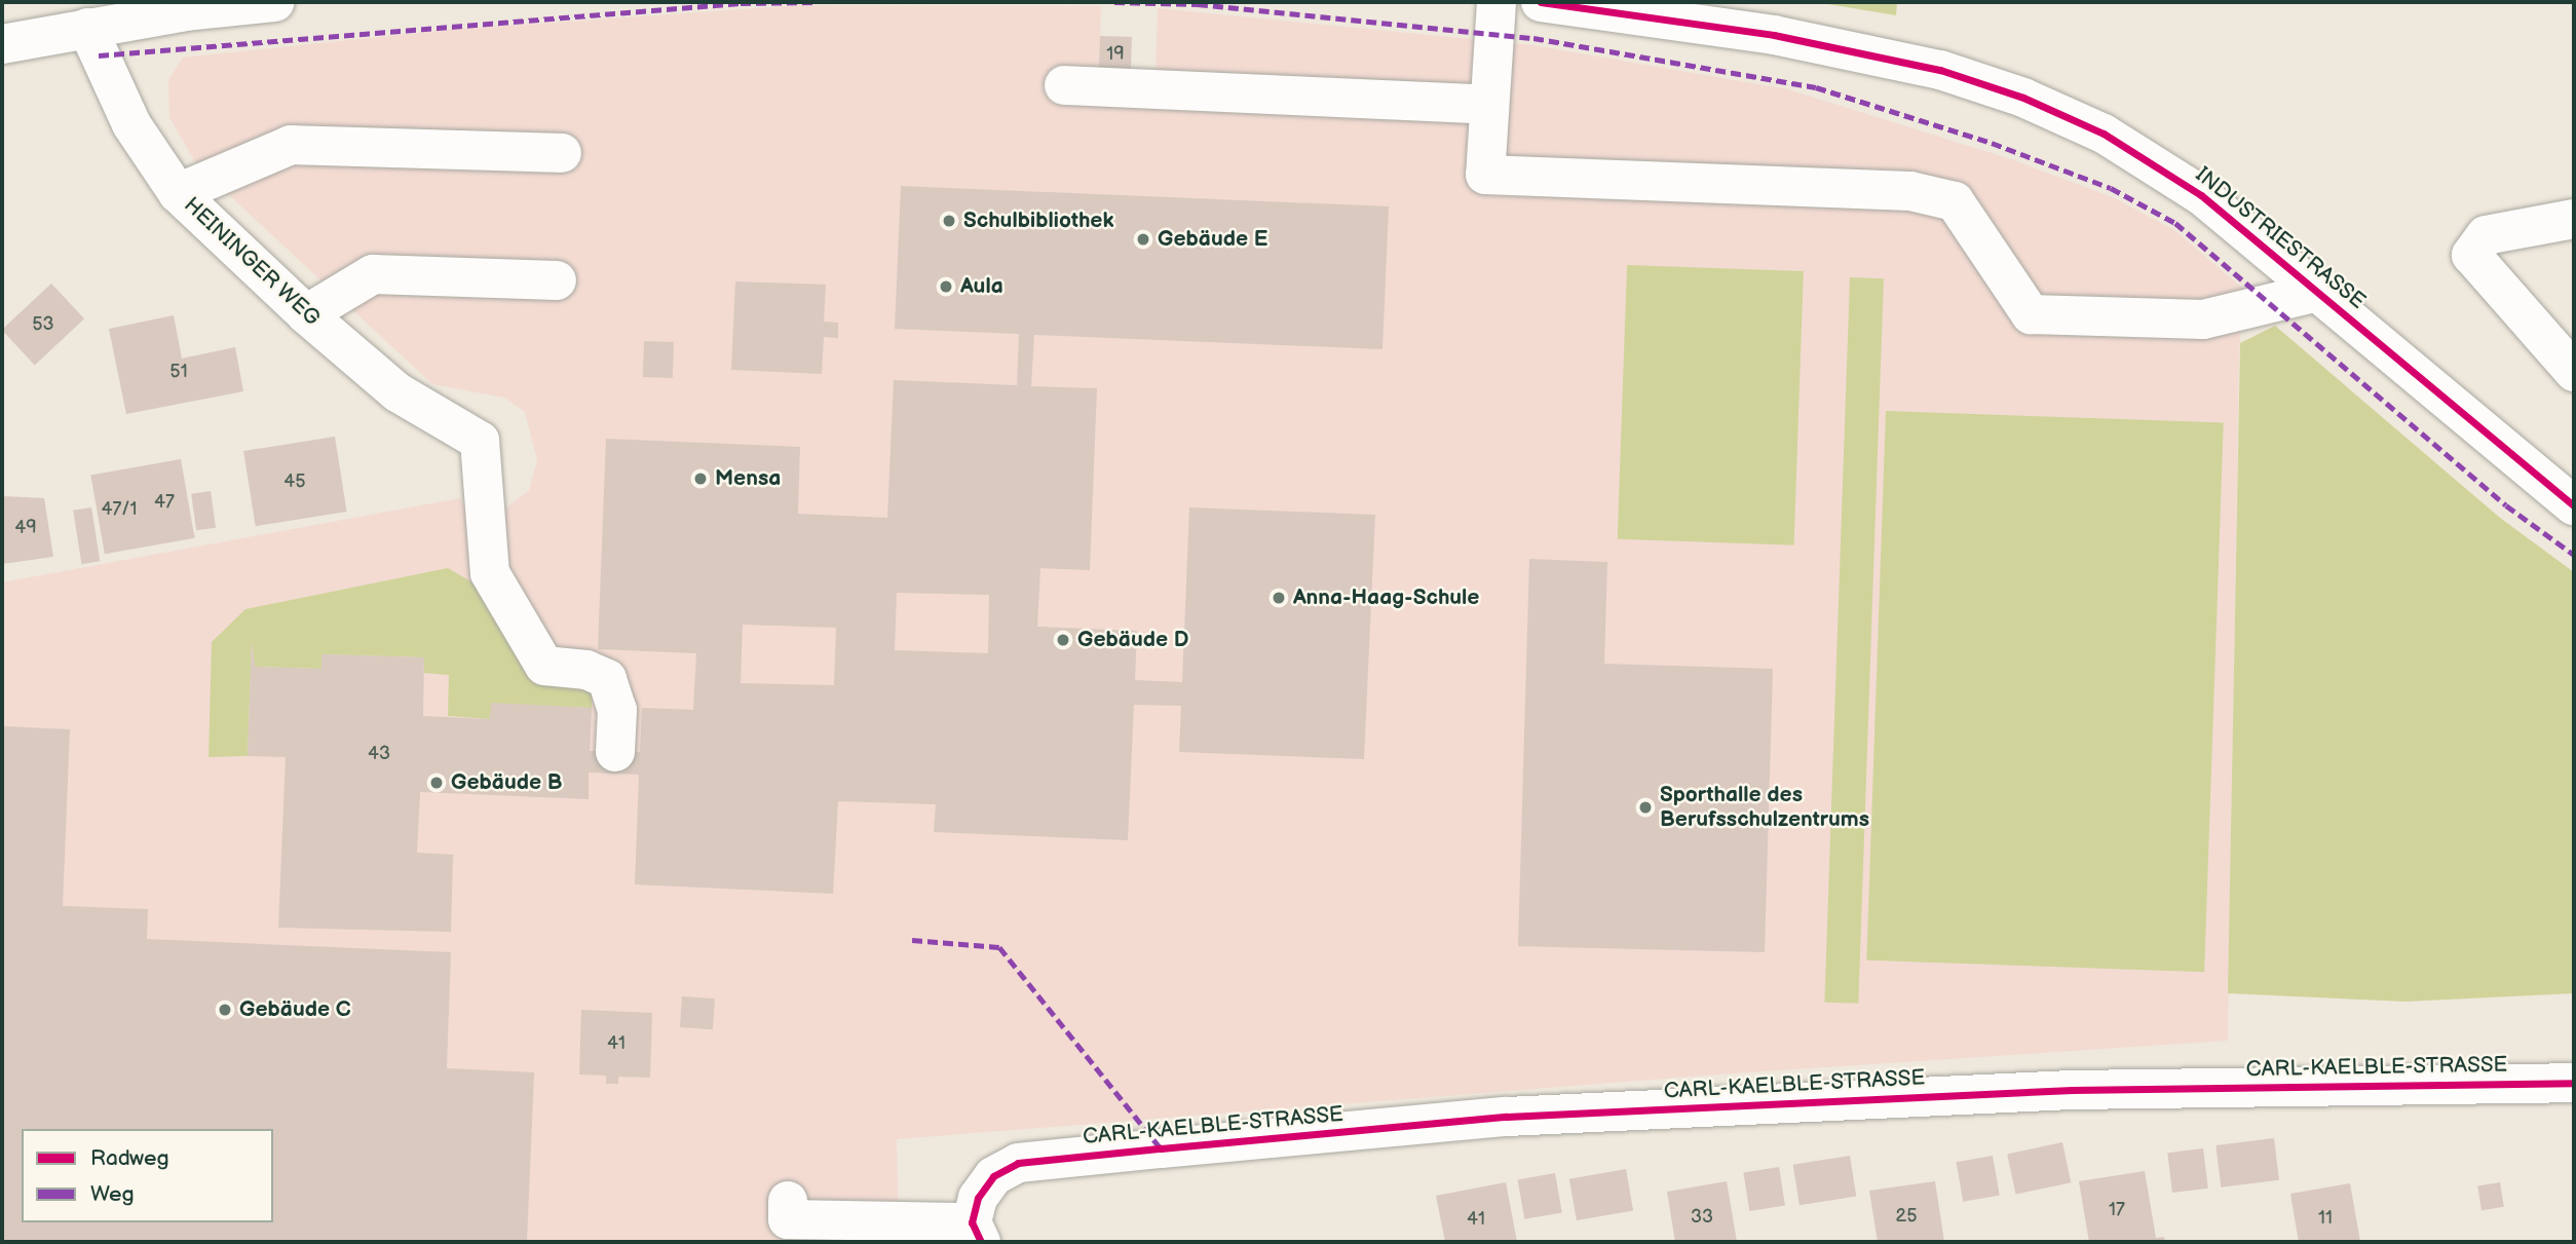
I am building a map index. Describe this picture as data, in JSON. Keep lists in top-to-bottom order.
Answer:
{
  "streets": {
    "street": ["INDUSTRIESTRASSE", "HEININGER WEG", "CARL-KAELBLE-STRASSE"]
  },
  "places": [
    "Schulbibliothek",
    "Gebäude E",
    "Aula",
    "Mensa",
    "Anna-Haag-Schule",
    "Gebäude D",
    "Gebäude B",
    "Sporthalle des Berufsschulzentrums",
    "Gebäude C"
  ],
  "house_numbers": [
    "19",
    "53",
    "51",
    "45",
    "47",
    "47/1",
    "49",
    "43",
    "41",
    "17",
    "25",
    "33",
    "11",
    "41"
  ],
  "legend": ["Radweg", "Weg"]
}
